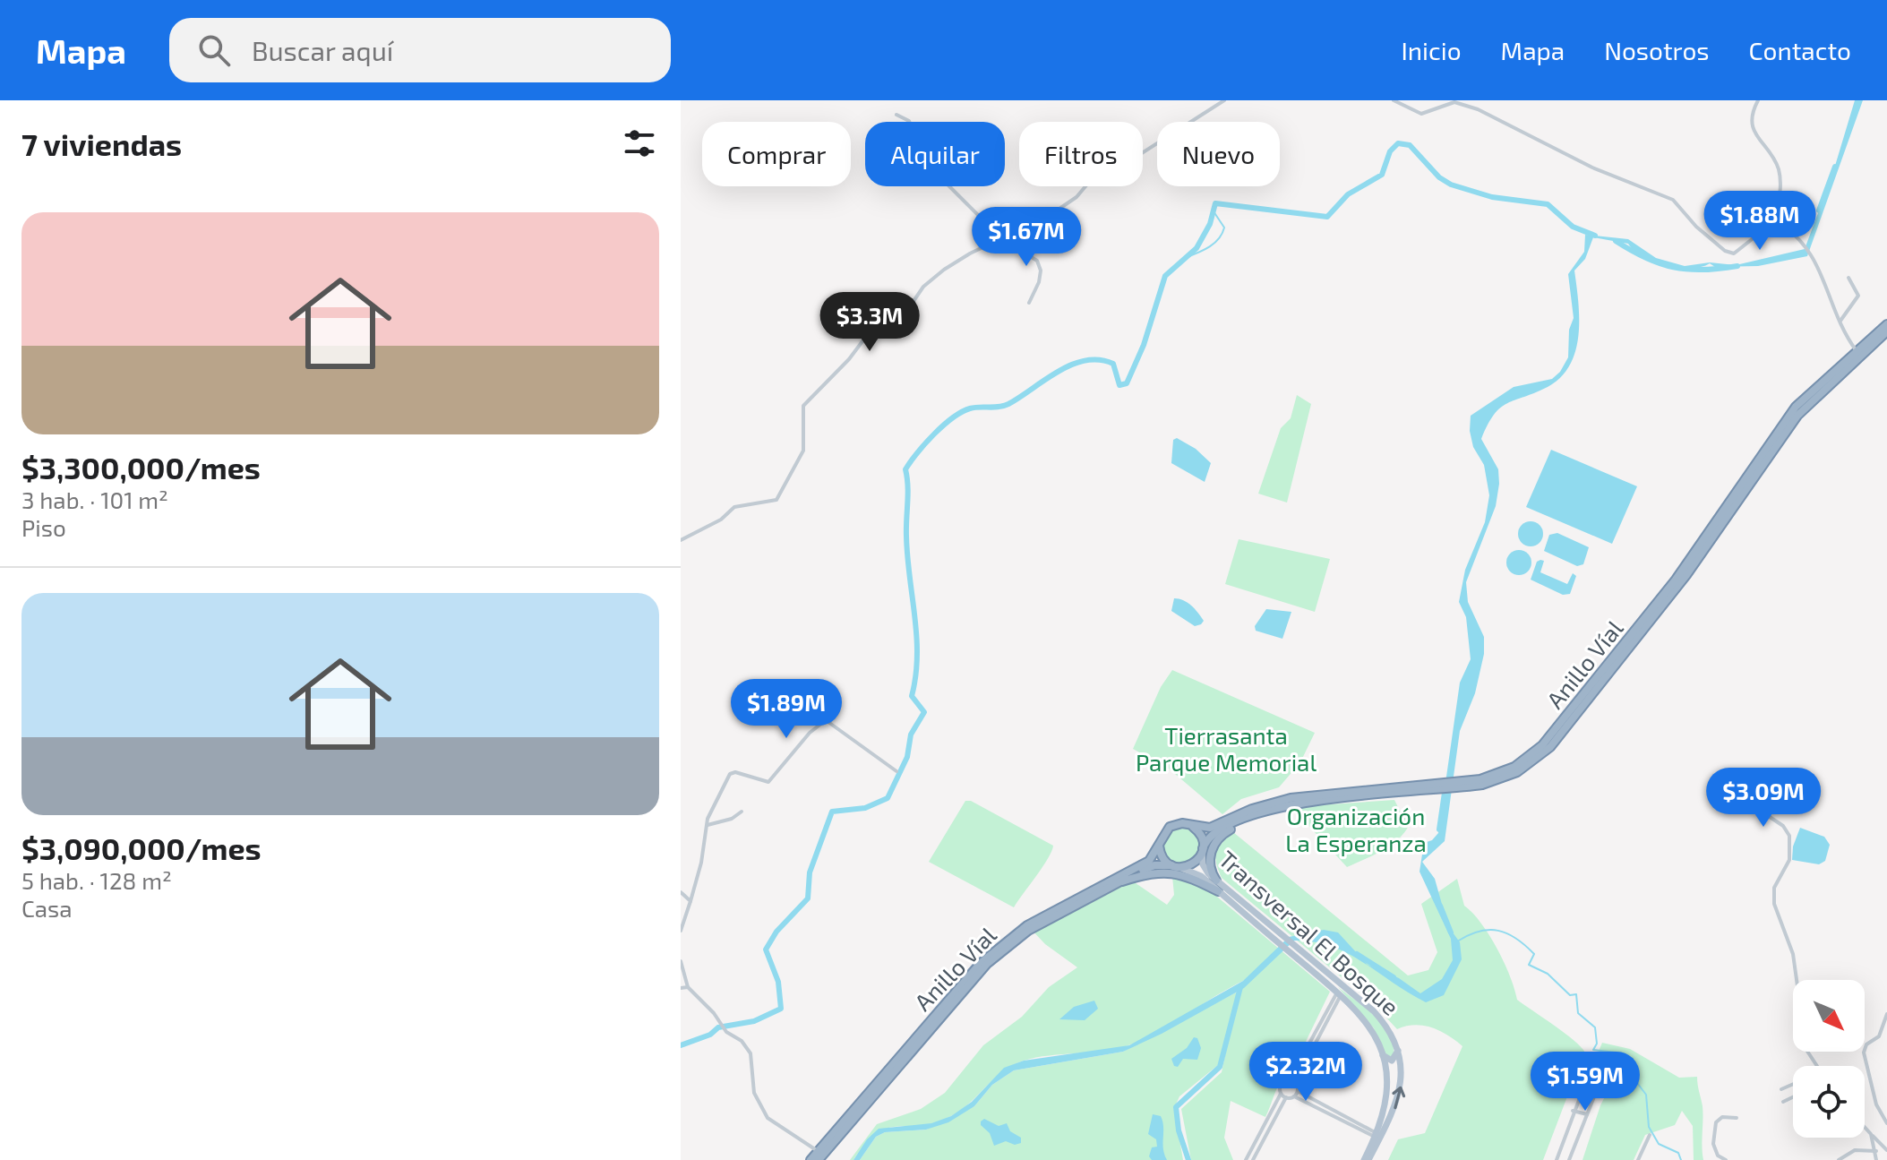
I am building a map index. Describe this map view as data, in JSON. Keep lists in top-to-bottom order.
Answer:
{
  "streets": {
    "highway": ["Anillo Víal"],
    "main road": ["Transversal El Bosque"]
  },
  "crossings": [
    ["Anillo Víal", "Transversal El Bosque"]
  ],
  "parks": ["Tierrasanta Parque Memorial", "Organización La Esperanza"],
  "north": "bottom right",
  "page": {
    "header": "Mapa",
    "search": "Buscar aquí",
    "nav": [
      "Inicio",
      "Mapa",
      "Nosotros",
      "Contacto"
    ],
    "heading": "7 viviendas",
    "chip": [
      "Comprar",
      "Alquilar",
      "Filtros",
      "Nuevo"
    ],
    "list": [
      {
        "name": "$3,300,000/mes",
        "note": "3 hab. · 101 m² · Piso"
      },
      {
        "name": "$3,090,000/mes",
        "note": "5 hab. · 128 m² · Casa"
      }
    ],
    "price": [
      "$1.88M",
      "$1.67M",
      "$3.3M",
      "$1.89M",
      "$3.09M",
      "$2.32M",
      "$1.59M"
    ]
  }
}
